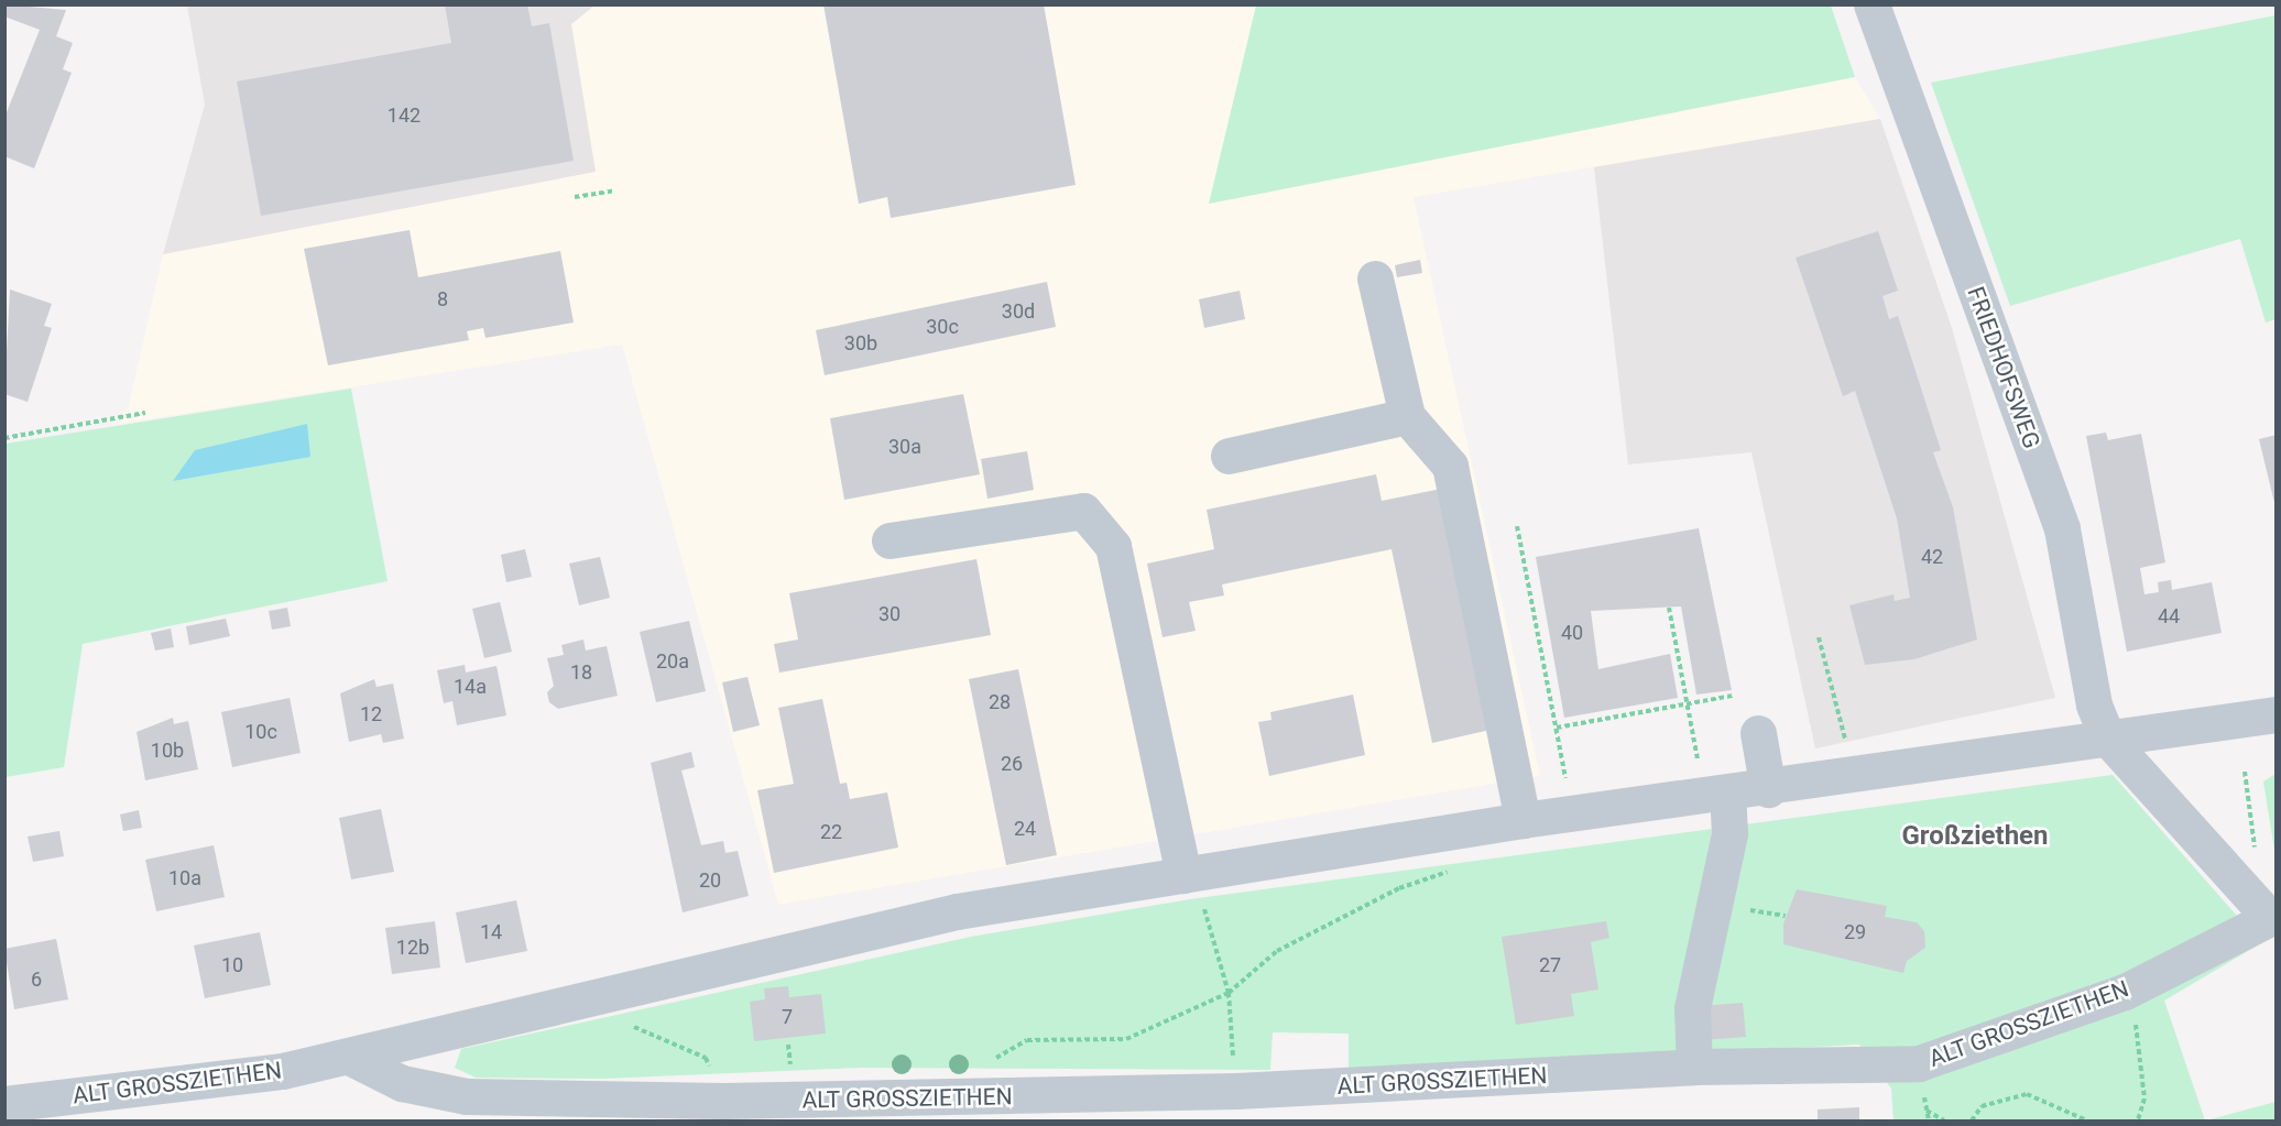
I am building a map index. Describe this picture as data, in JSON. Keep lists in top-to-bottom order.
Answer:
{
  "streets": {
    "street": ["FRIEDHOFSWEG", "ALT GROSSZIETHEN"]
  },
  "crossings": [
    ["FRIEDHOFSWEG", "ALT GROSSZIETHEN"]
  ],
  "districts": ["Großziethen"],
  "house_numbers": [
    "142",
    "8",
    "30d",
    "30c",
    "30b",
    "30a",
    "42",
    "30",
    "44",
    "40",
    "20a",
    "18",
    "14a",
    "28",
    "12",
    "10c",
    "10b",
    "26",
    "24",
    "22",
    "10a",
    "20",
    "14",
    "29",
    "12b",
    "10",
    "27",
    "6",
    "7"
  ]
}
